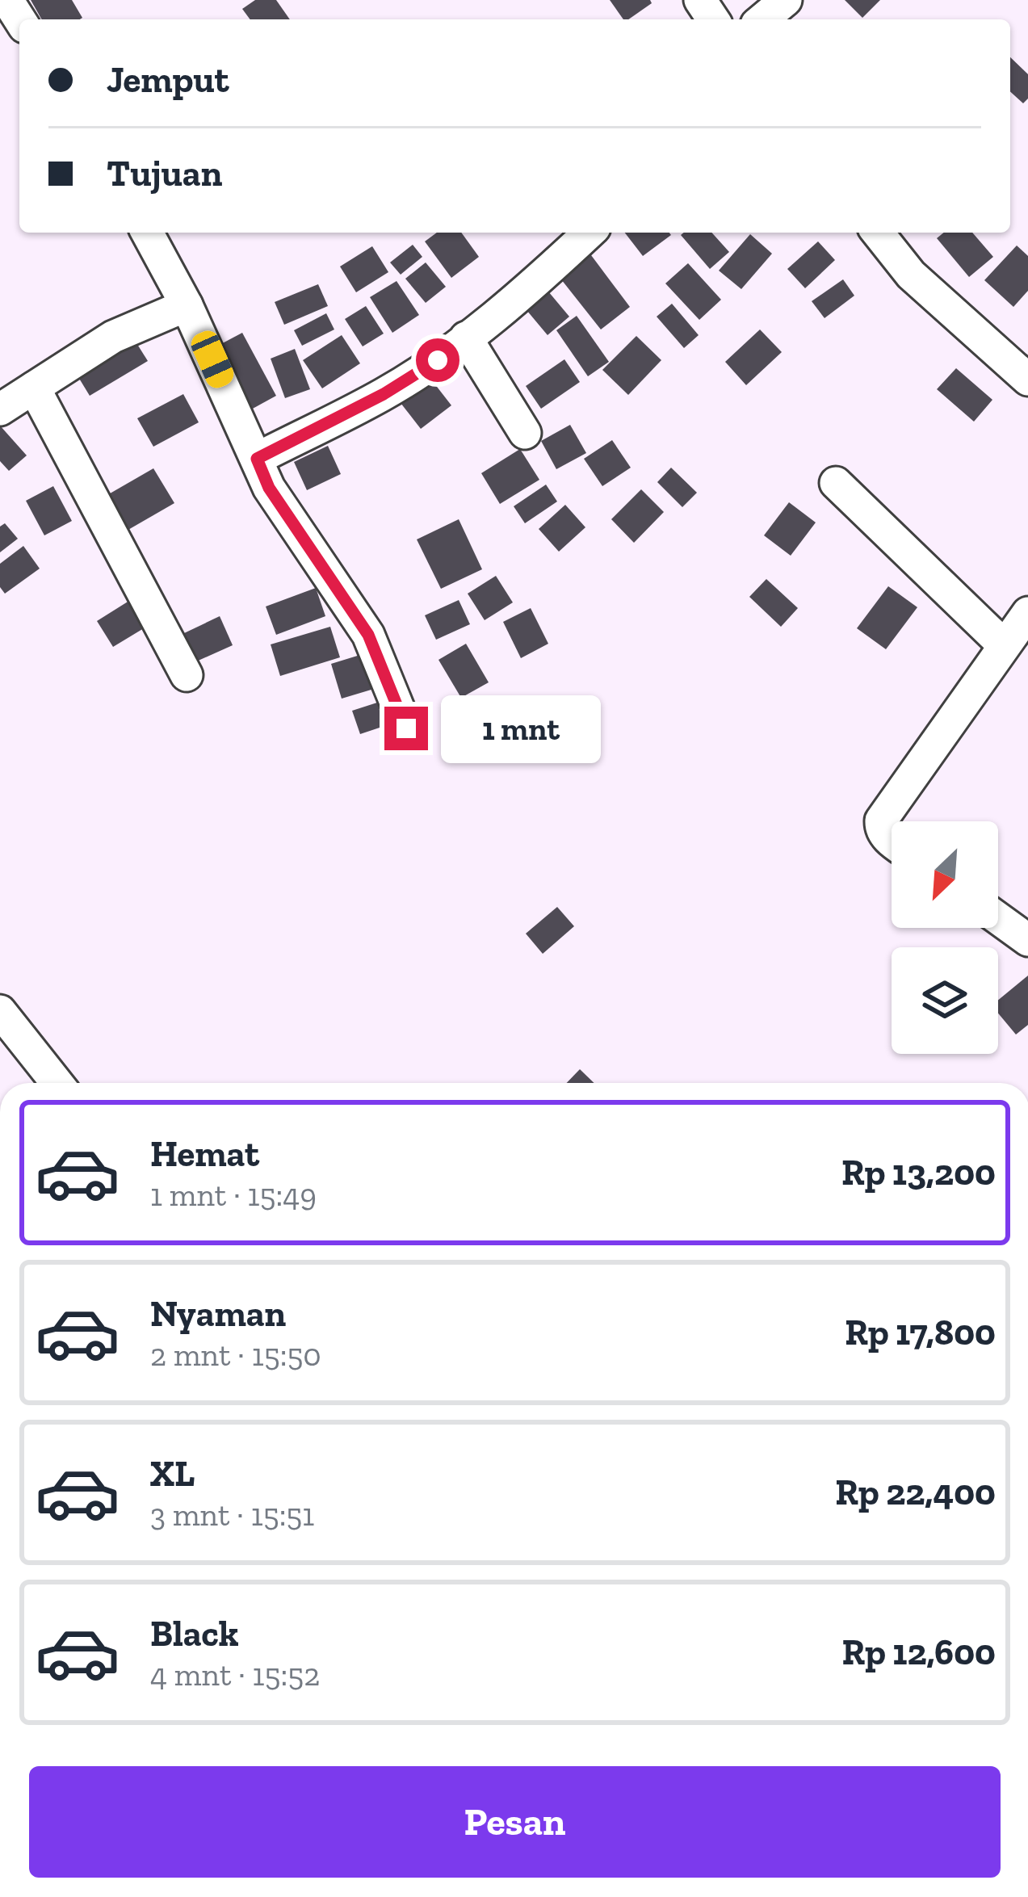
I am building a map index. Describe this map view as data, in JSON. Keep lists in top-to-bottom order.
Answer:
{
  "north": "bottom left",
  "page": {
    "banner": ["Jemput", "Tujuan"],
    "bubble": "1 mnt",
    "list": [
      {
        "name": "Hemat",
        "note": "1 mnt · 15:49",
        "value": "Rp 13,200"
      },
      {
        "name": "Nyaman",
        "note": "2 mnt · 15:50",
        "value": "Rp 17,800"
      },
      {
        "name": "XL",
        "note": "3 mnt · 15:51",
        "value": "Rp 22,400"
      },
      {
        "name": "Black",
        "note": "4 mnt · 15:52",
        "value": "Rp 12,600"
      }
    ],
    "buttons": "Pesan"
  }
}
